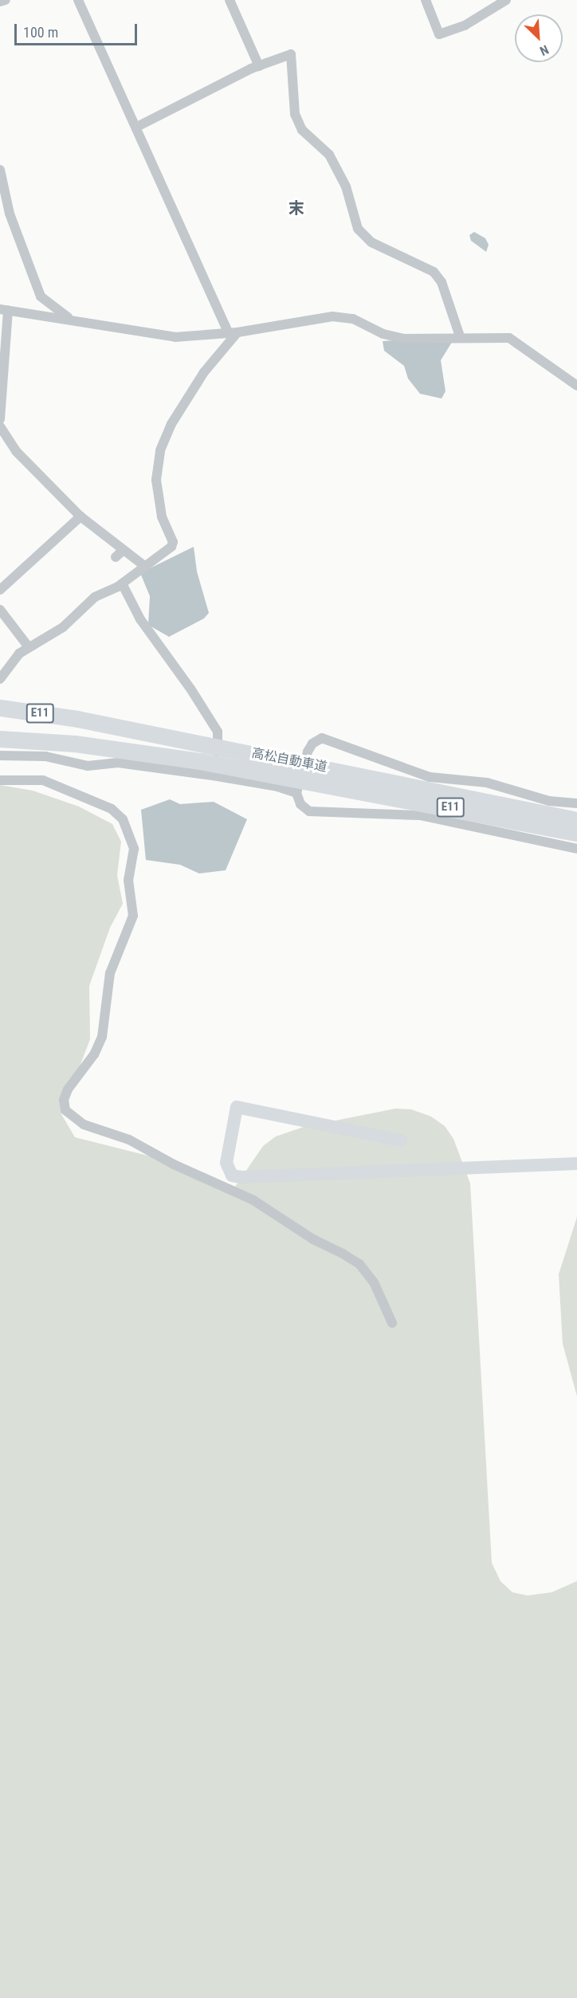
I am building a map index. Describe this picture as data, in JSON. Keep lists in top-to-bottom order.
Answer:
{
  "streets": {
    "highway": ["E11", "高松自動車道"]
  },
  "districts": ["末"],
  "scale_bar": "100 m",
  "north": "bottom right"
}
